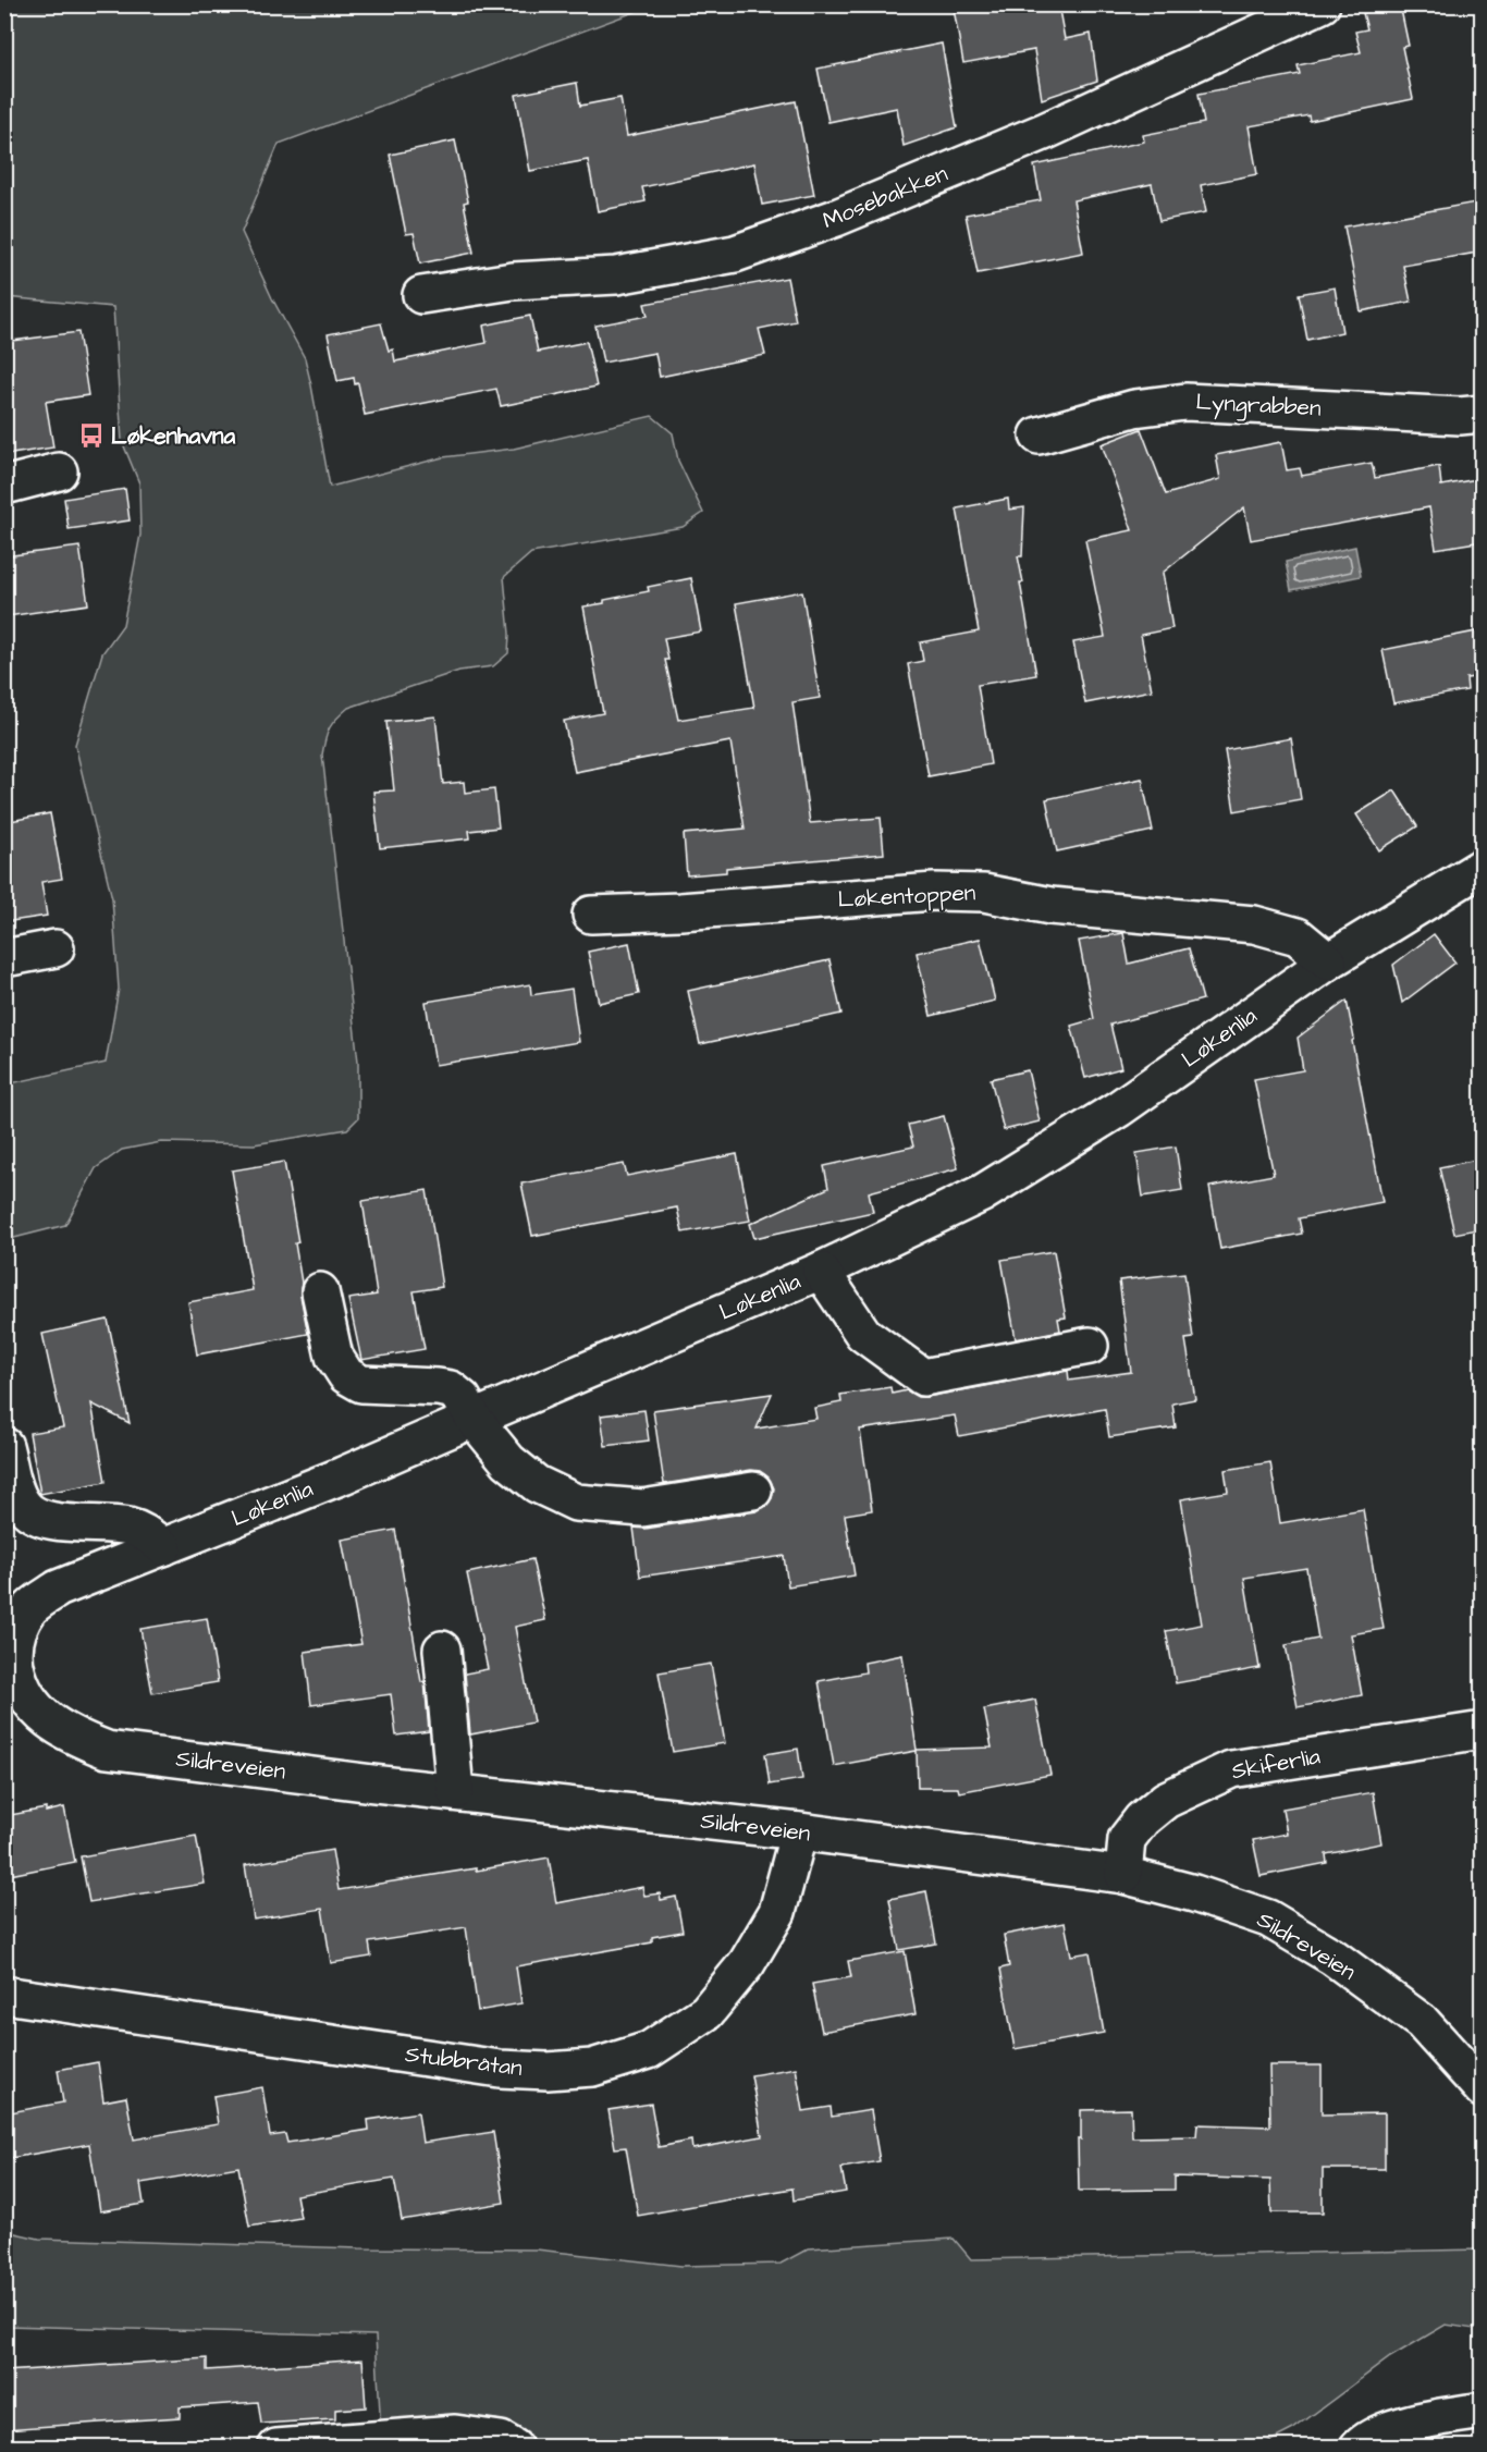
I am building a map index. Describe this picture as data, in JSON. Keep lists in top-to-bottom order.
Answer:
{
  "streets": {
    "street": [
      "Mosebakken",
      "Lyngrabben",
      "Løkentoppen",
      "Løkenlia",
      "Skiferlia",
      "Sildreveien",
      "Stubbråtan"
    ]
  },
  "crossings": [
    ["Løkentoppen", "Løkenlia"],
    ["Løkenlia", "Sildreveien"],
    ["Skiferlia", "Sildreveien"],
    ["Sildreveien", "Stubbråtan"]
  ],
  "places": {
    "bus stop": ["Løkenhavna"]
  }
}
